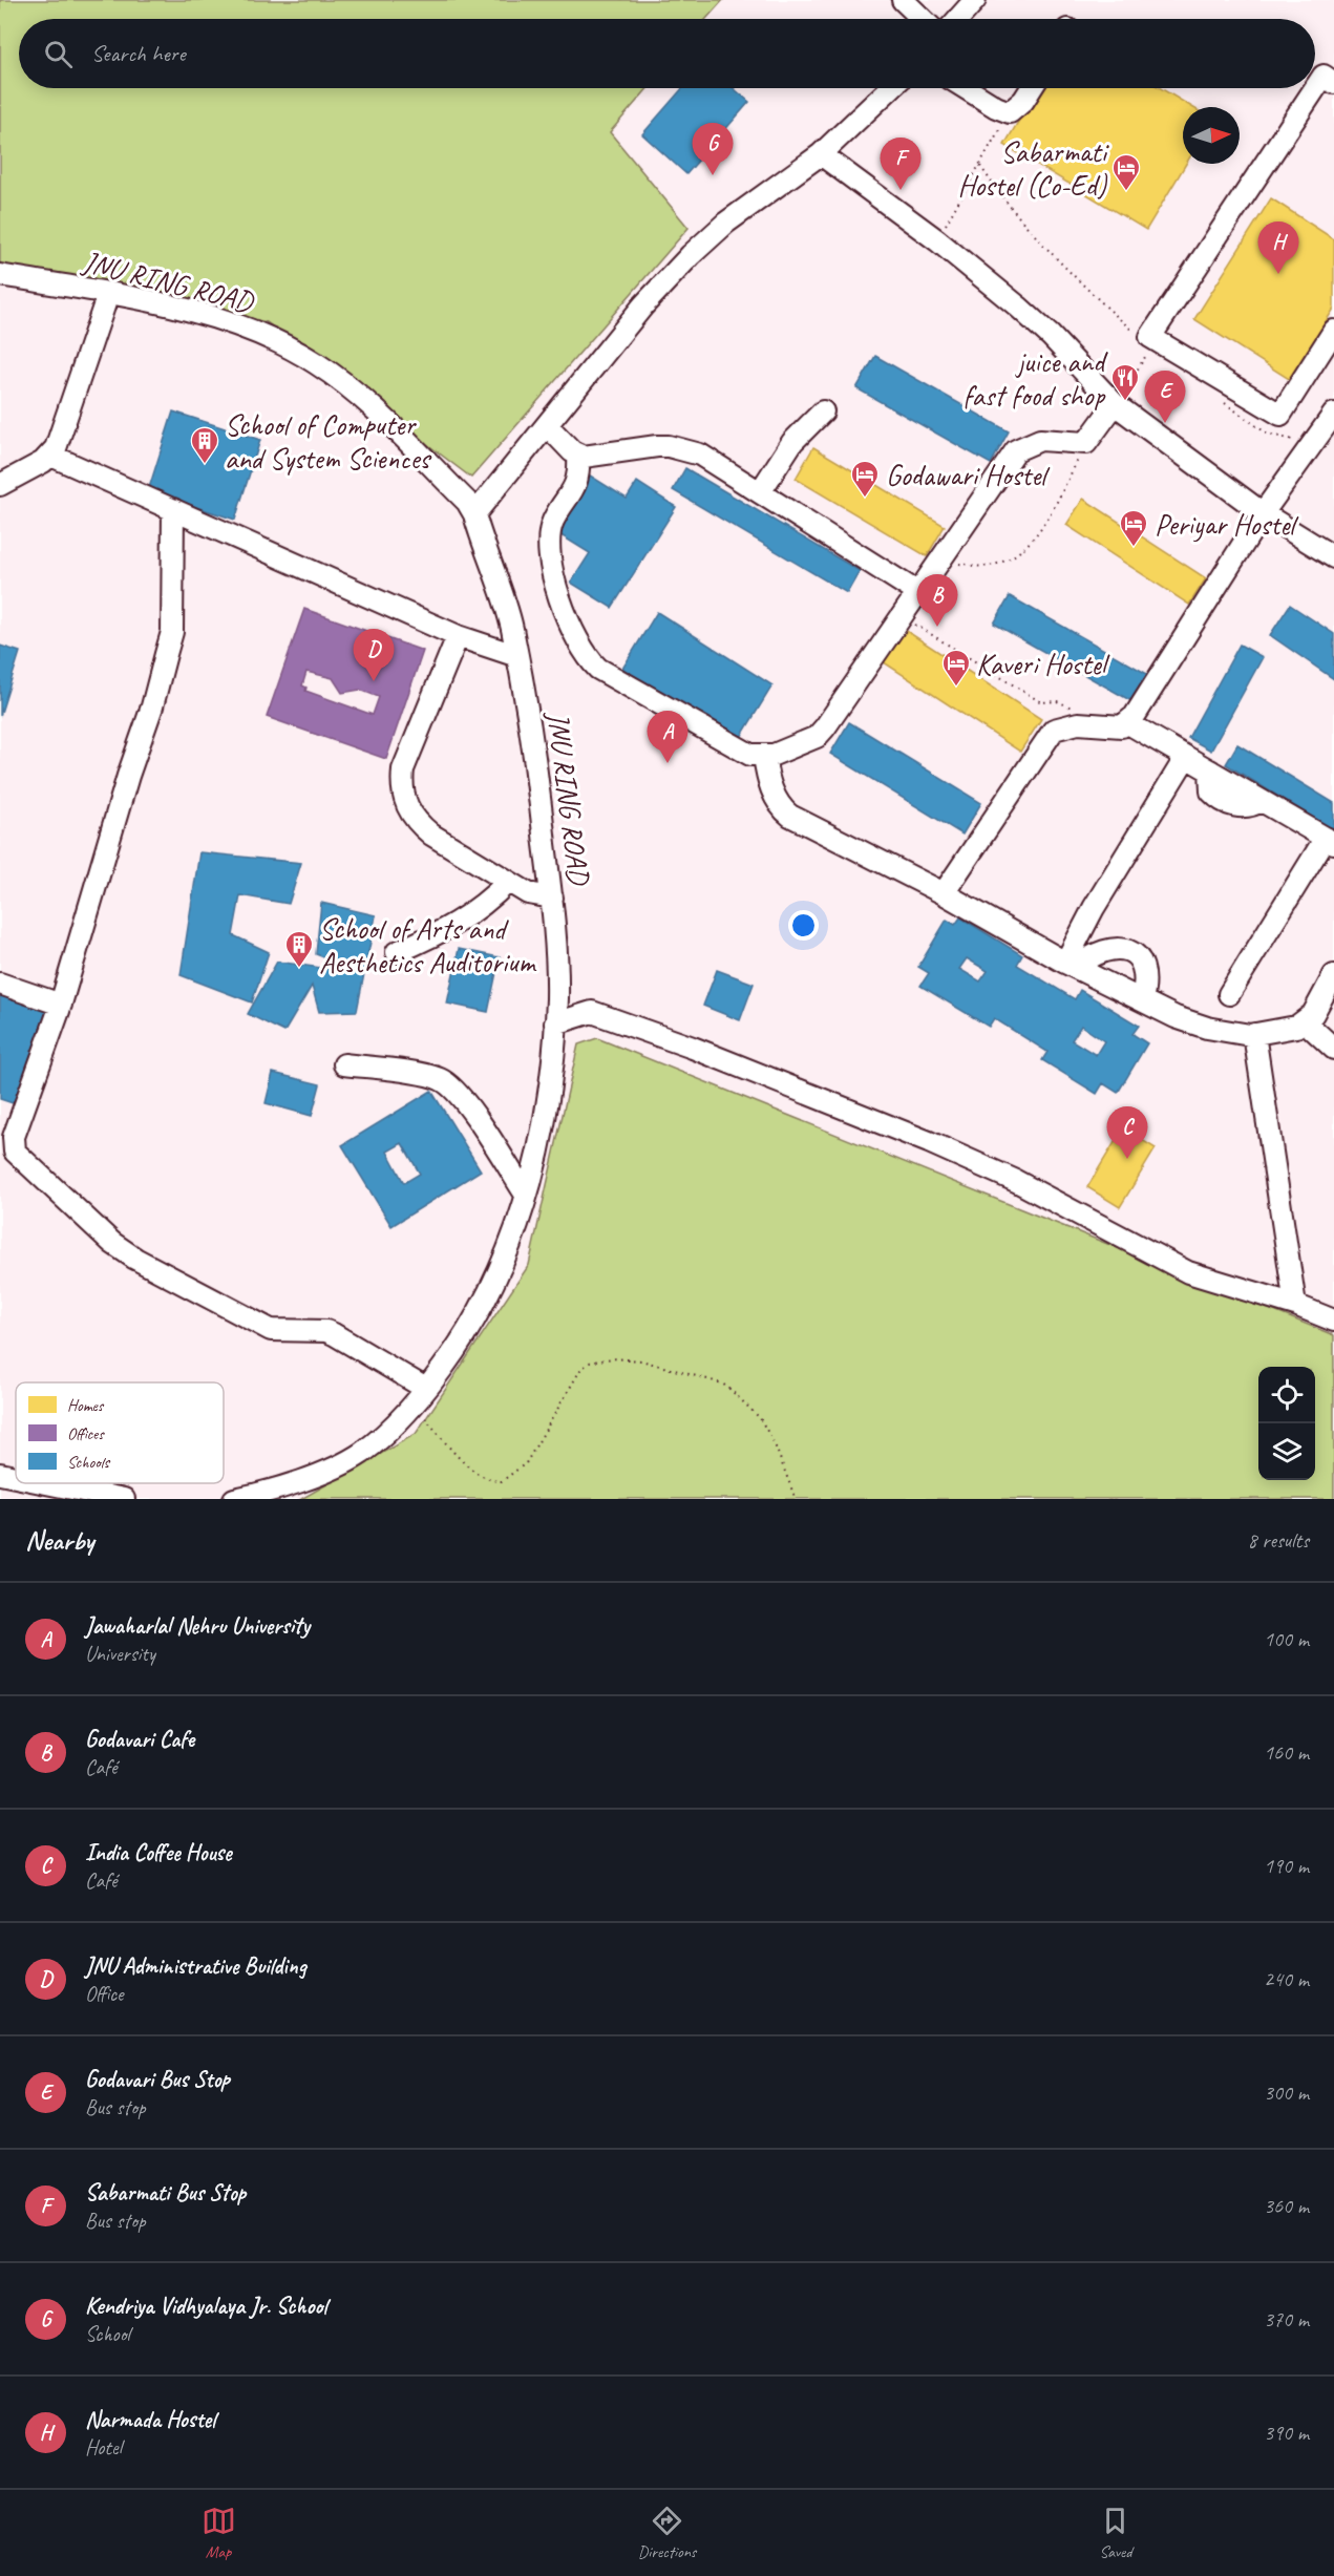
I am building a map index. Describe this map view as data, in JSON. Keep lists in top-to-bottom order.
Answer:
{
  "streets": {
    "lane": ["JNU RING ROAD"]
  },
  "places": {
    "hotel": [
      "Sabarmati Hostel (Co-Ed)",
      "Godawari Hostel",
      "Periyar Hostel",
      "Kaveri Hostel"
    ],
    "restaurant": ["juice and fast food shop"],
    "building": ["School of Computer and System Sciences", "School of Arts and Aesthetics Auditorium"]
  },
  "legend": ["Homes", "Offices", "Schools"],
  "north": "right",
  "page": {
    "search": "Search here",
    "pins": [
      "G",
      "F",
      "H",
      "E",
      "B",
      "D",
      "A",
      "C"
    ],
    "heading": ["Nearby", "8 results"],
    "list": [
      {
        "mark": "A",
        "name": "Jawaharlal Nehru University",
        "note": "University",
        "value": "100 m"
      },
      {
        "mark": "B",
        "name": "Godavari Cafe",
        "note": "Café",
        "value": "160 m"
      },
      {
        "mark": "C",
        "name": "India Coffee House",
        "note": "Café",
        "value": "190 m"
      },
      {
        "mark": "D",
        "name": "JNU Administrative Building",
        "note": "Office",
        "value": "240 m"
      },
      {
        "mark": "E",
        "name": "Godavari Bus Stop",
        "note": "Bus stop",
        "value": "300 m"
      },
      {
        "mark": "F",
        "name": "Sabarmati Bus Stop",
        "note": "Bus stop",
        "value": "360 m"
      },
      {
        "mark": "G",
        "name": "Kendriya Vidhyalaya Jr. School",
        "note": "School",
        "value": "370 m"
      },
      {
        "mark": "H",
        "name": "Narmada Hostel",
        "note": "Hotel",
        "value": "390 m"
      }
    ],
    "nav": ["Map", "Directions", "Saved"]
  }
}
